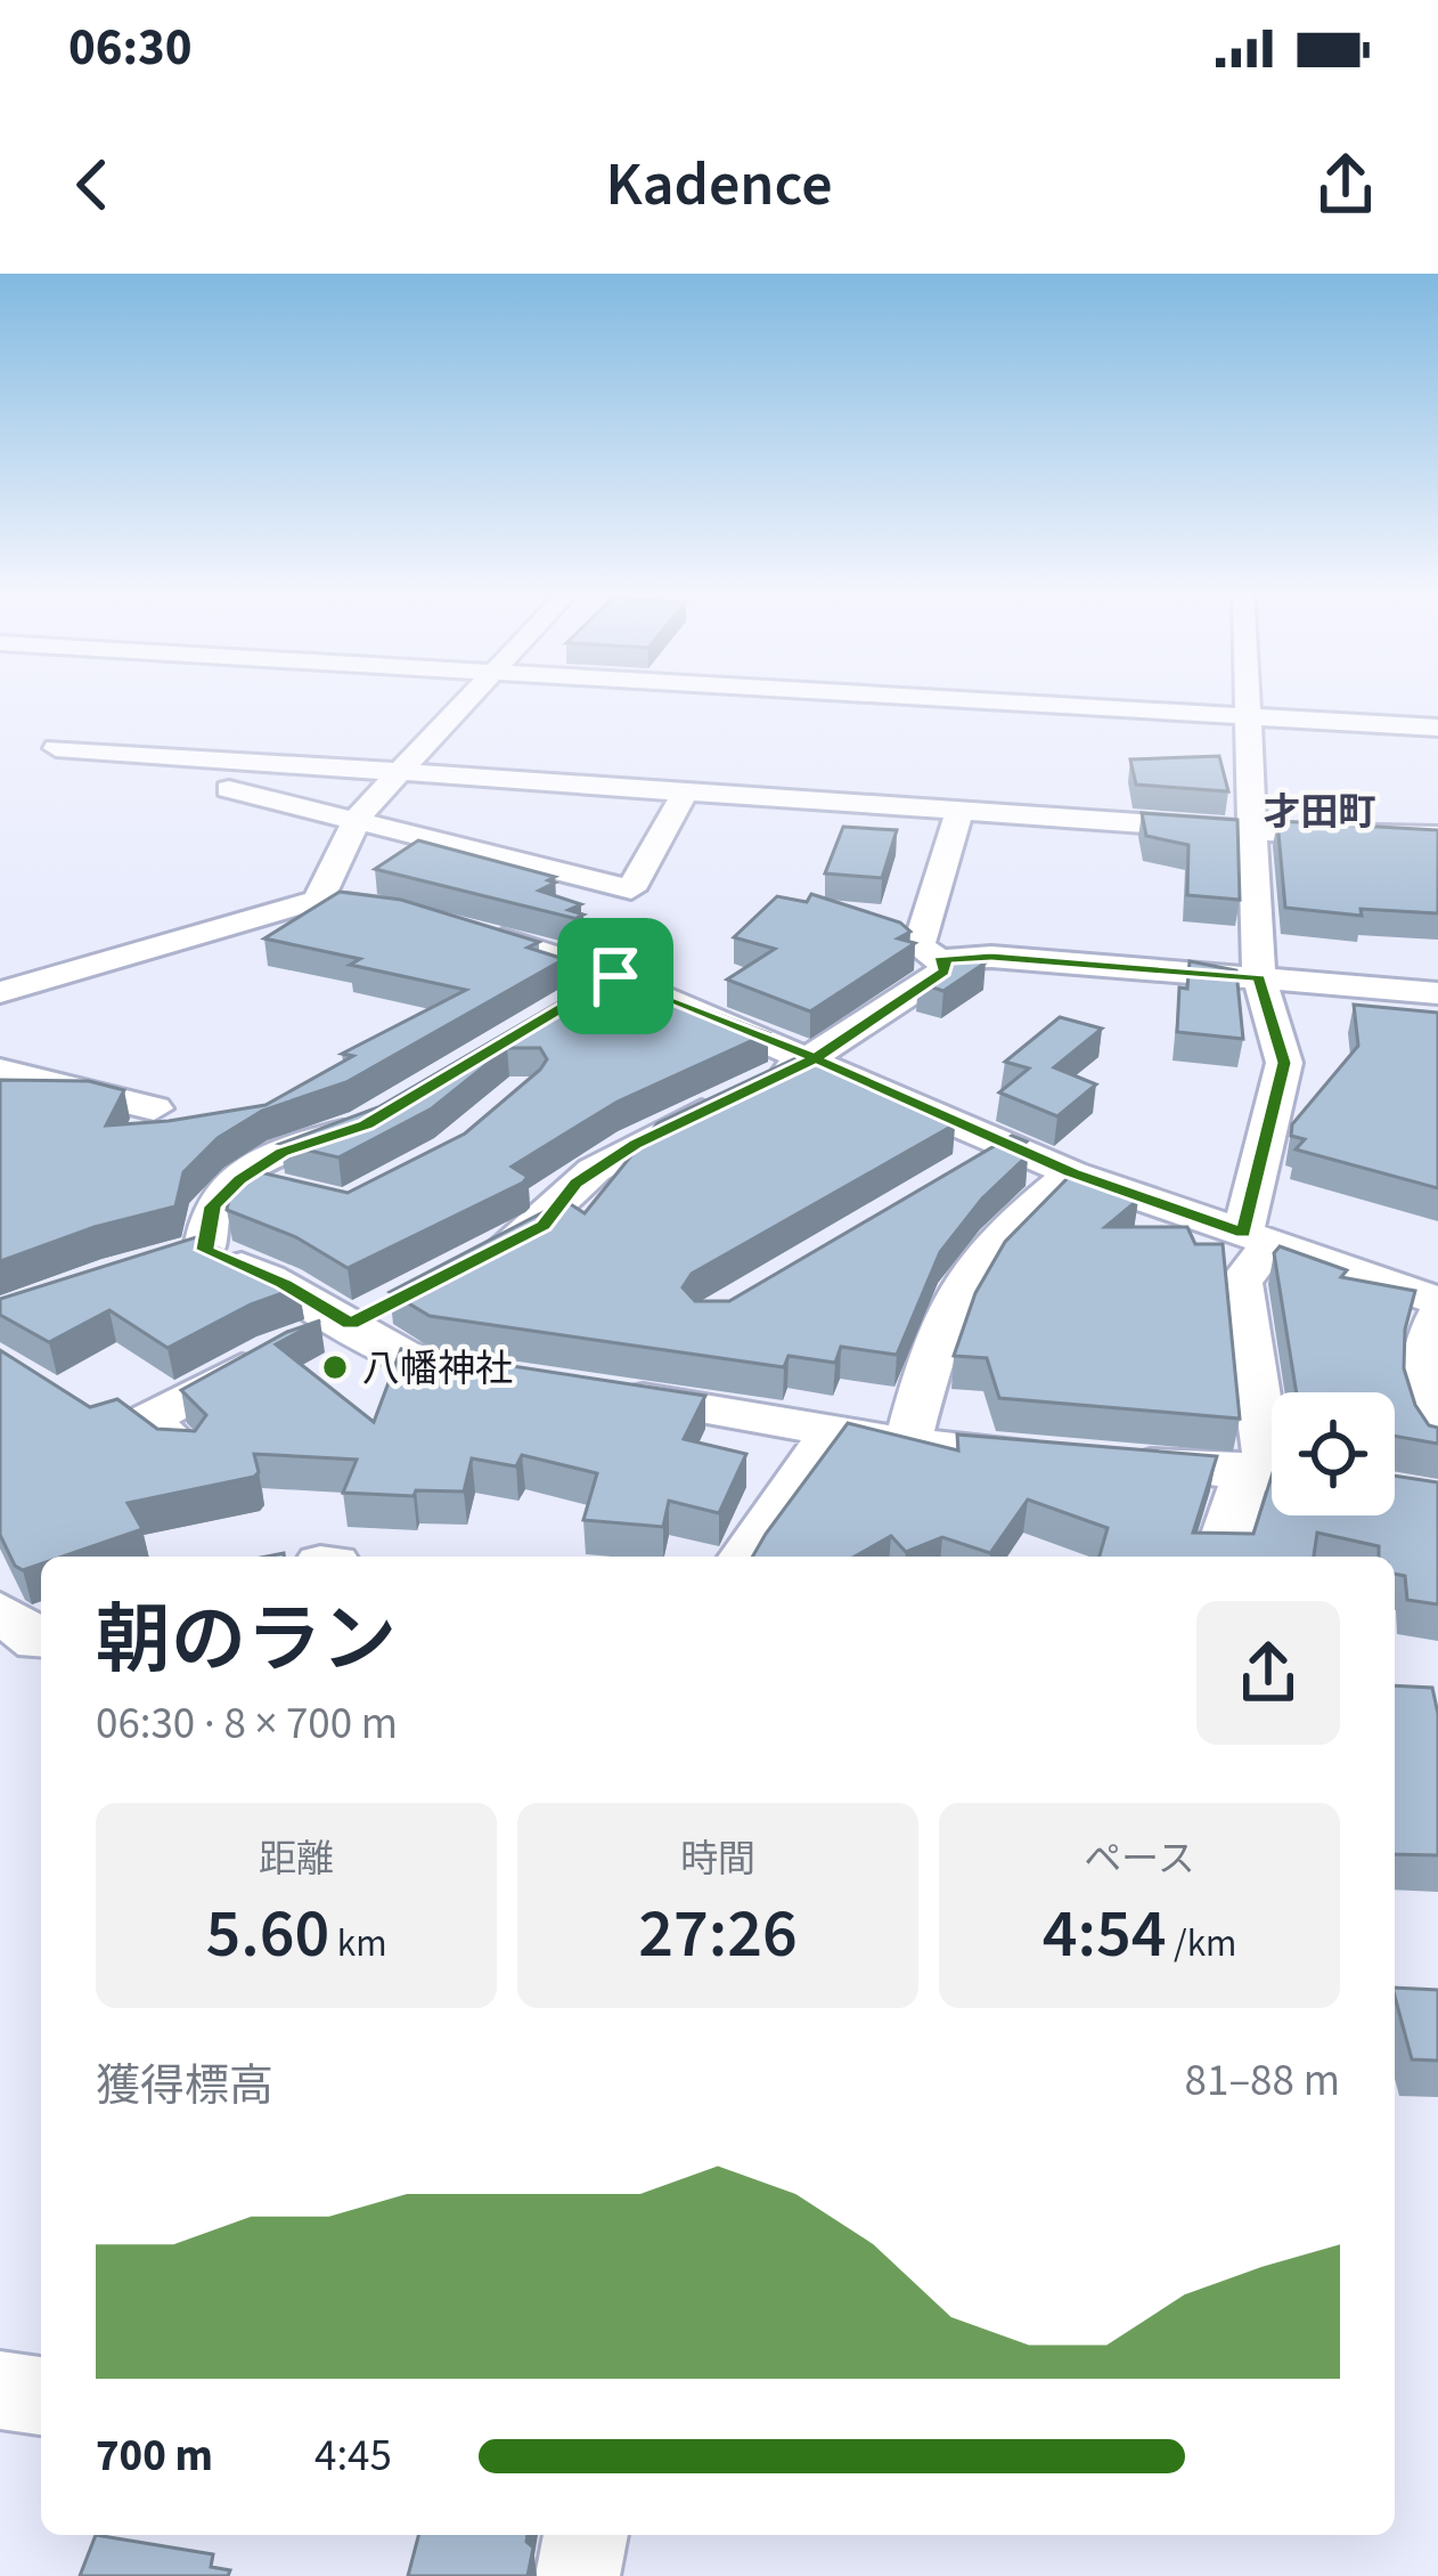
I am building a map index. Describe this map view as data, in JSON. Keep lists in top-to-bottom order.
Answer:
{
  "districts": ["才田町"],
  "places": ["八幡神社"],
  "page": {
    "status": "06:30",
    "header": "Kadence",
    "heading": ["朝のラン", "06:30 · 8 × 700 m"],
    "stats": [
      ["距離", "5.60 km"],
      ["時間", "27:26"],
      ["ペース", "4:54 /km"]
    ],
    "chart": ["獲得標高", "81–88 m"],
    "list": [
      {
        "name": "700 m",
        "note": "4:45"
      }
    ]
  }
}
